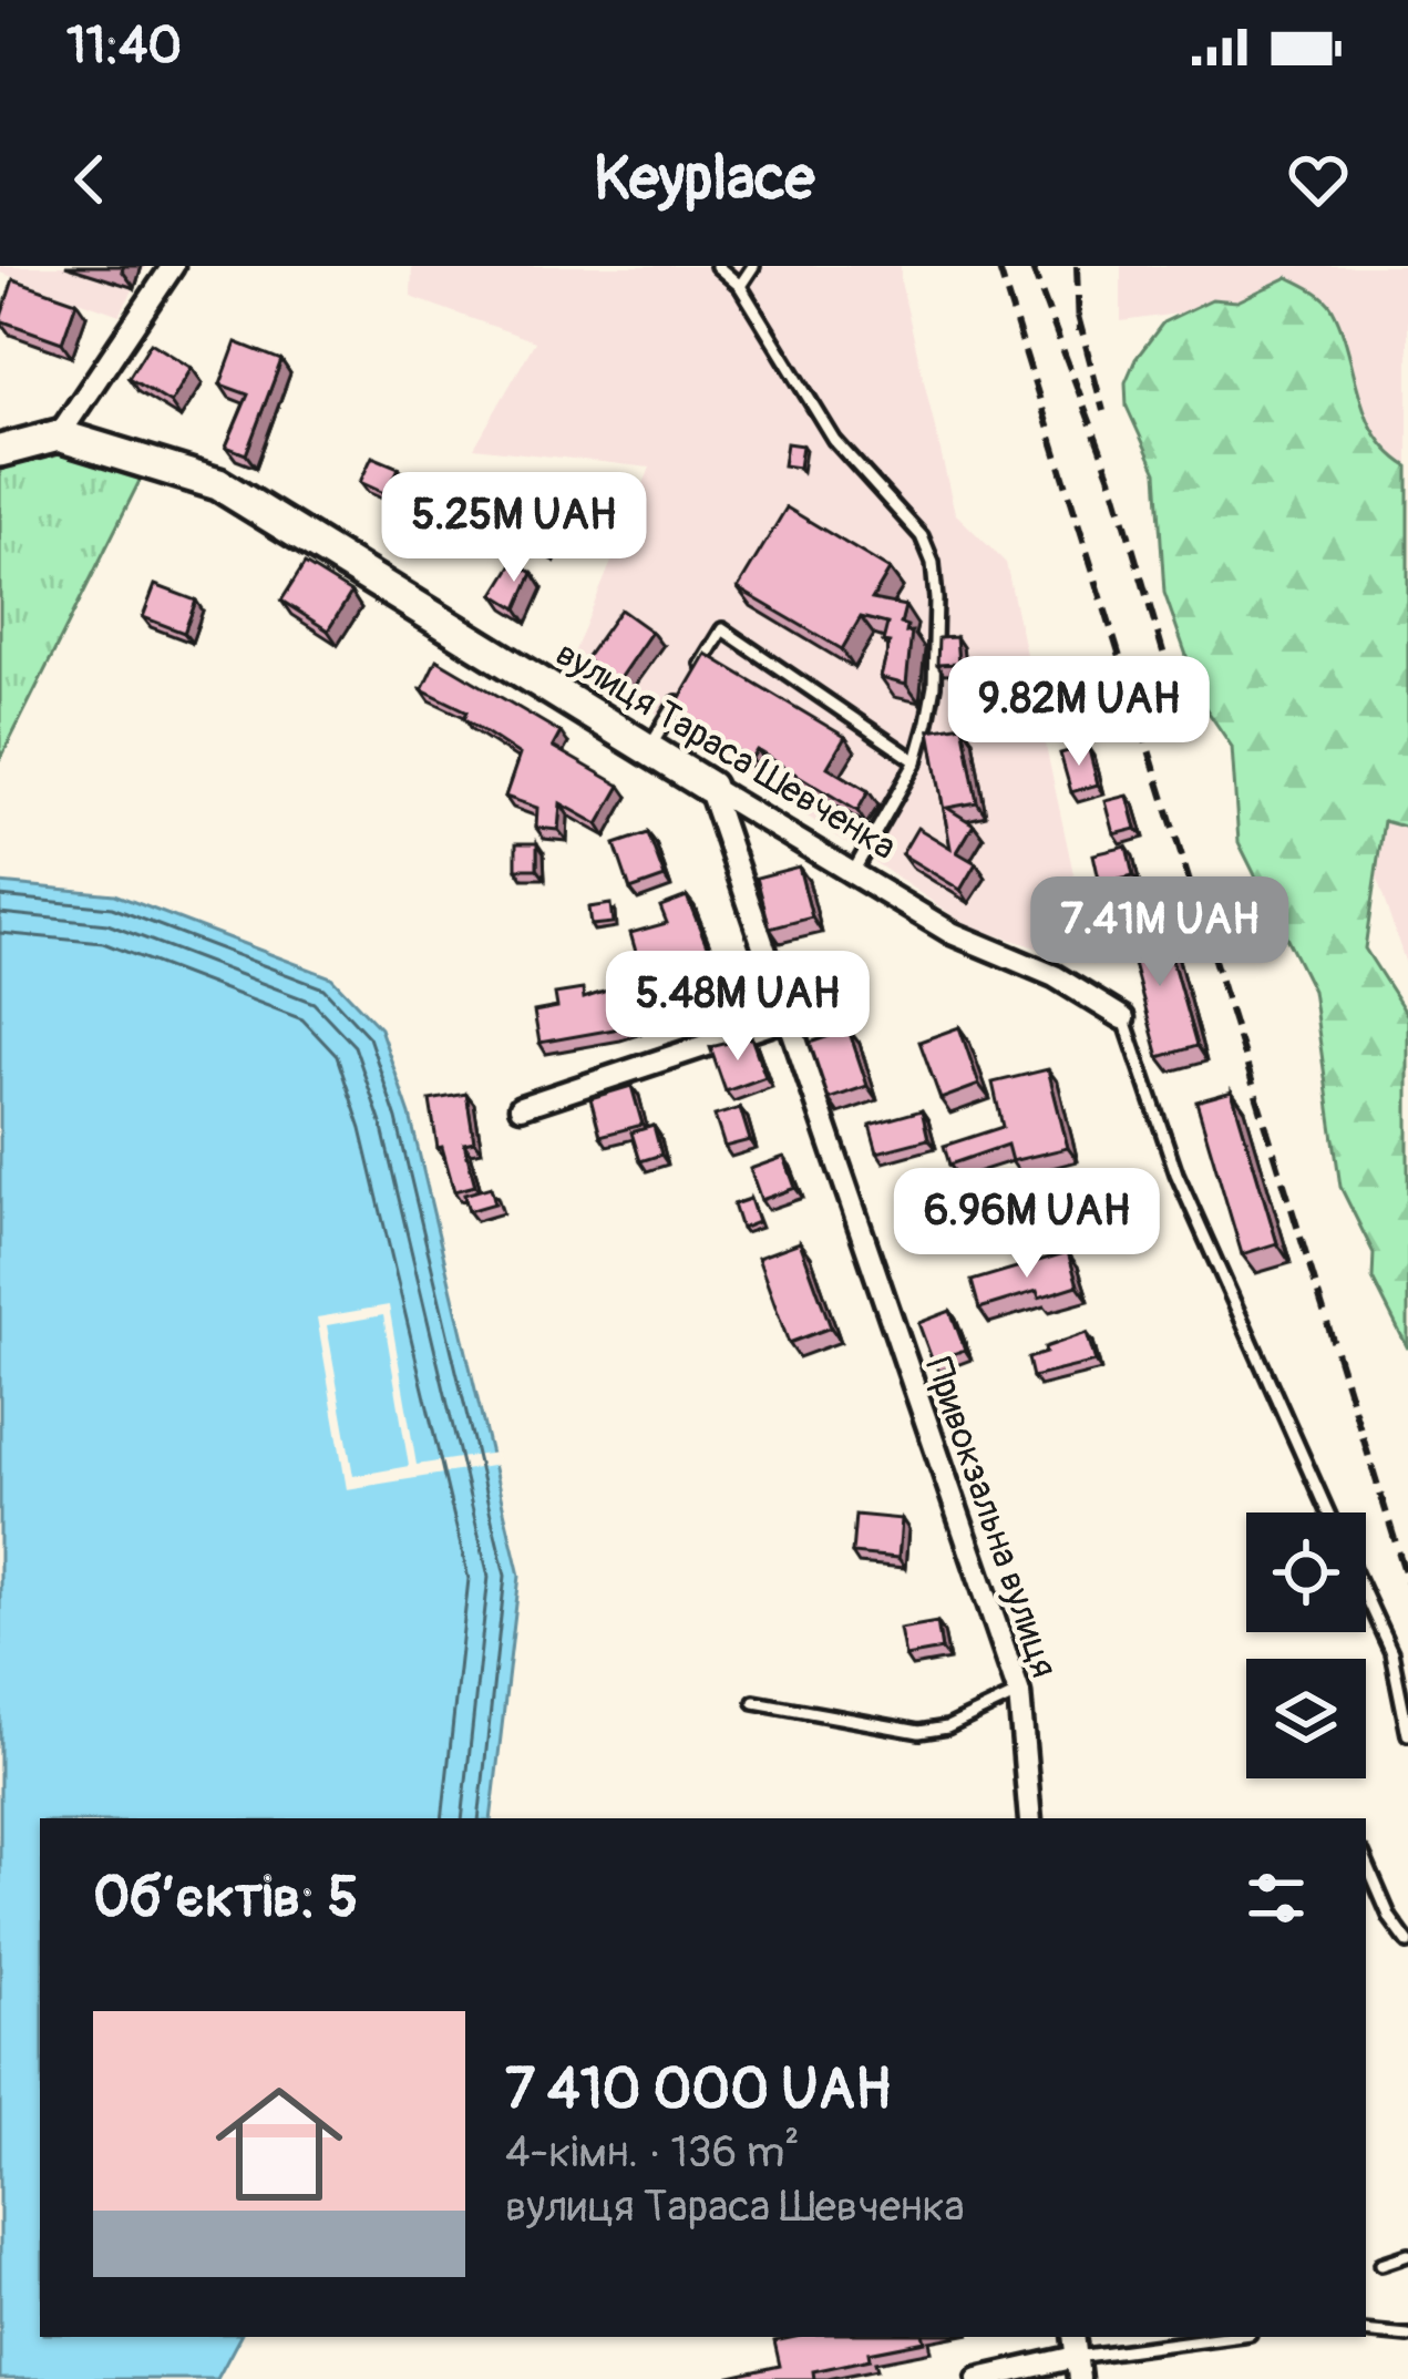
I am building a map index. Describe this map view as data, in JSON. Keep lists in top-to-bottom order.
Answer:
{
  "streets": {
    "street": ["вулиця Тараса Шевченка", "Привокзальна вулиця"]
  },
  "crossings": [
    ["вулиця Тараса Шевченка", "Привокзальна вулиця"]
  ],
  "page": {
    "status": "11:40",
    "header": "Keyplace",
    "price": [
      "5.25M UAH",
      "9.82M UAH",
      "7.41M UAH",
      "5.48M UAH",
      "6.96M UAH"
    ],
    "heading": "Об’єктів: 5",
    "list": [
      {
        "name": "7 410 000 UAH",
        "note": "4-кімн. · 136 m² · вулиця Тараса Шевченка"
      }
    ]
  }
}
